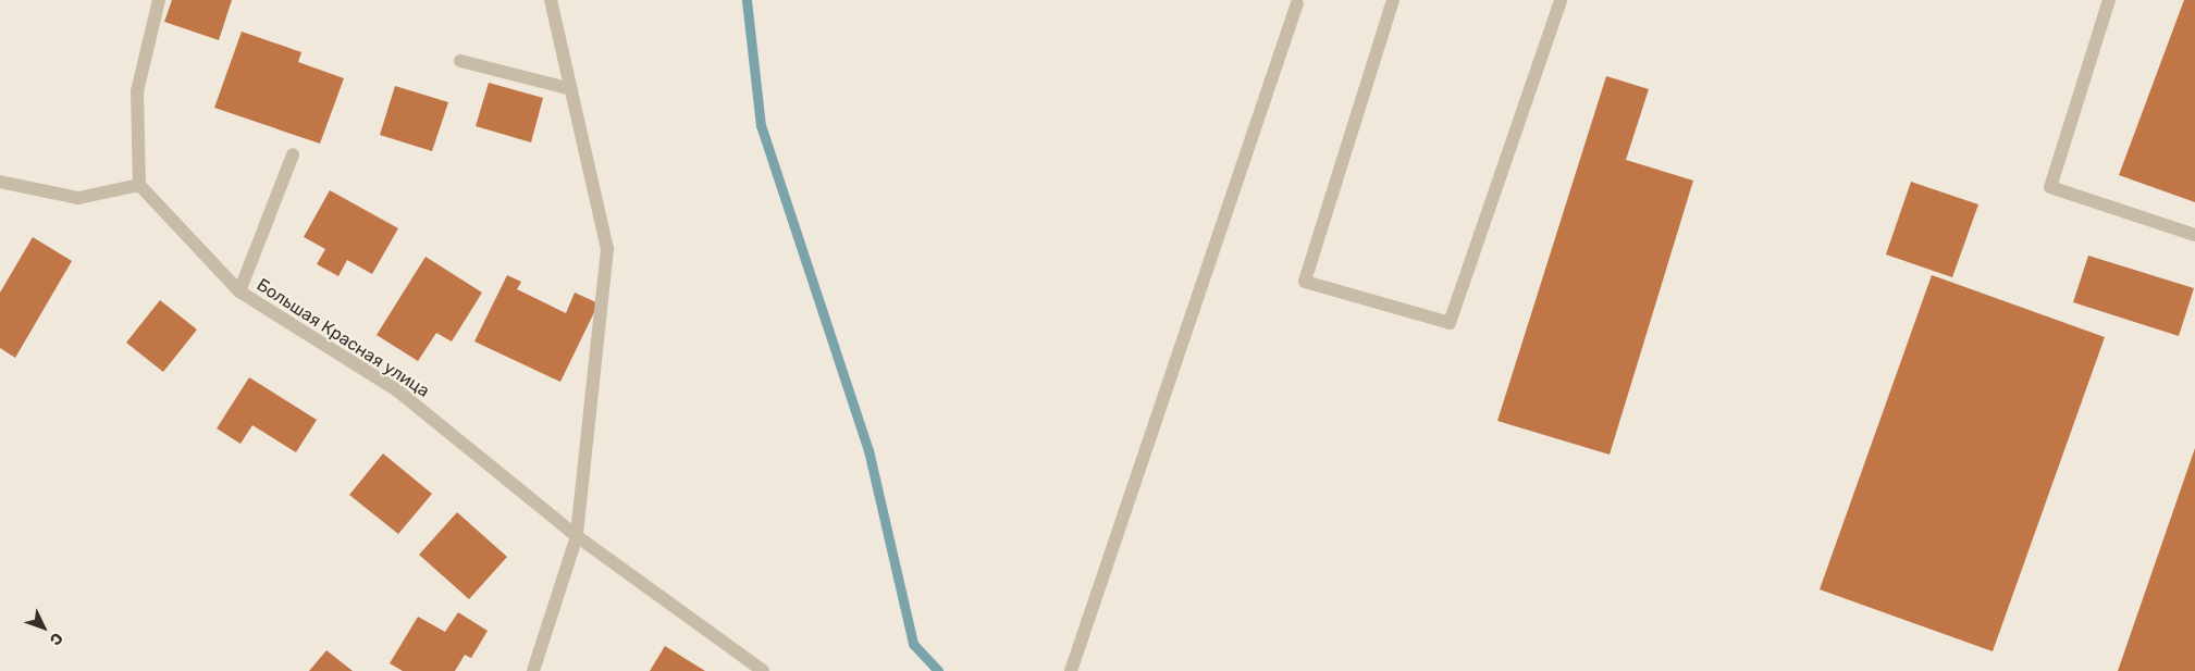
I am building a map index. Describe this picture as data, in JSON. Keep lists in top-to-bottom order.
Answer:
{
  "streets": {
    "street": ["Большая Красная улица"]
  },
  "north": "bottom right"
}
